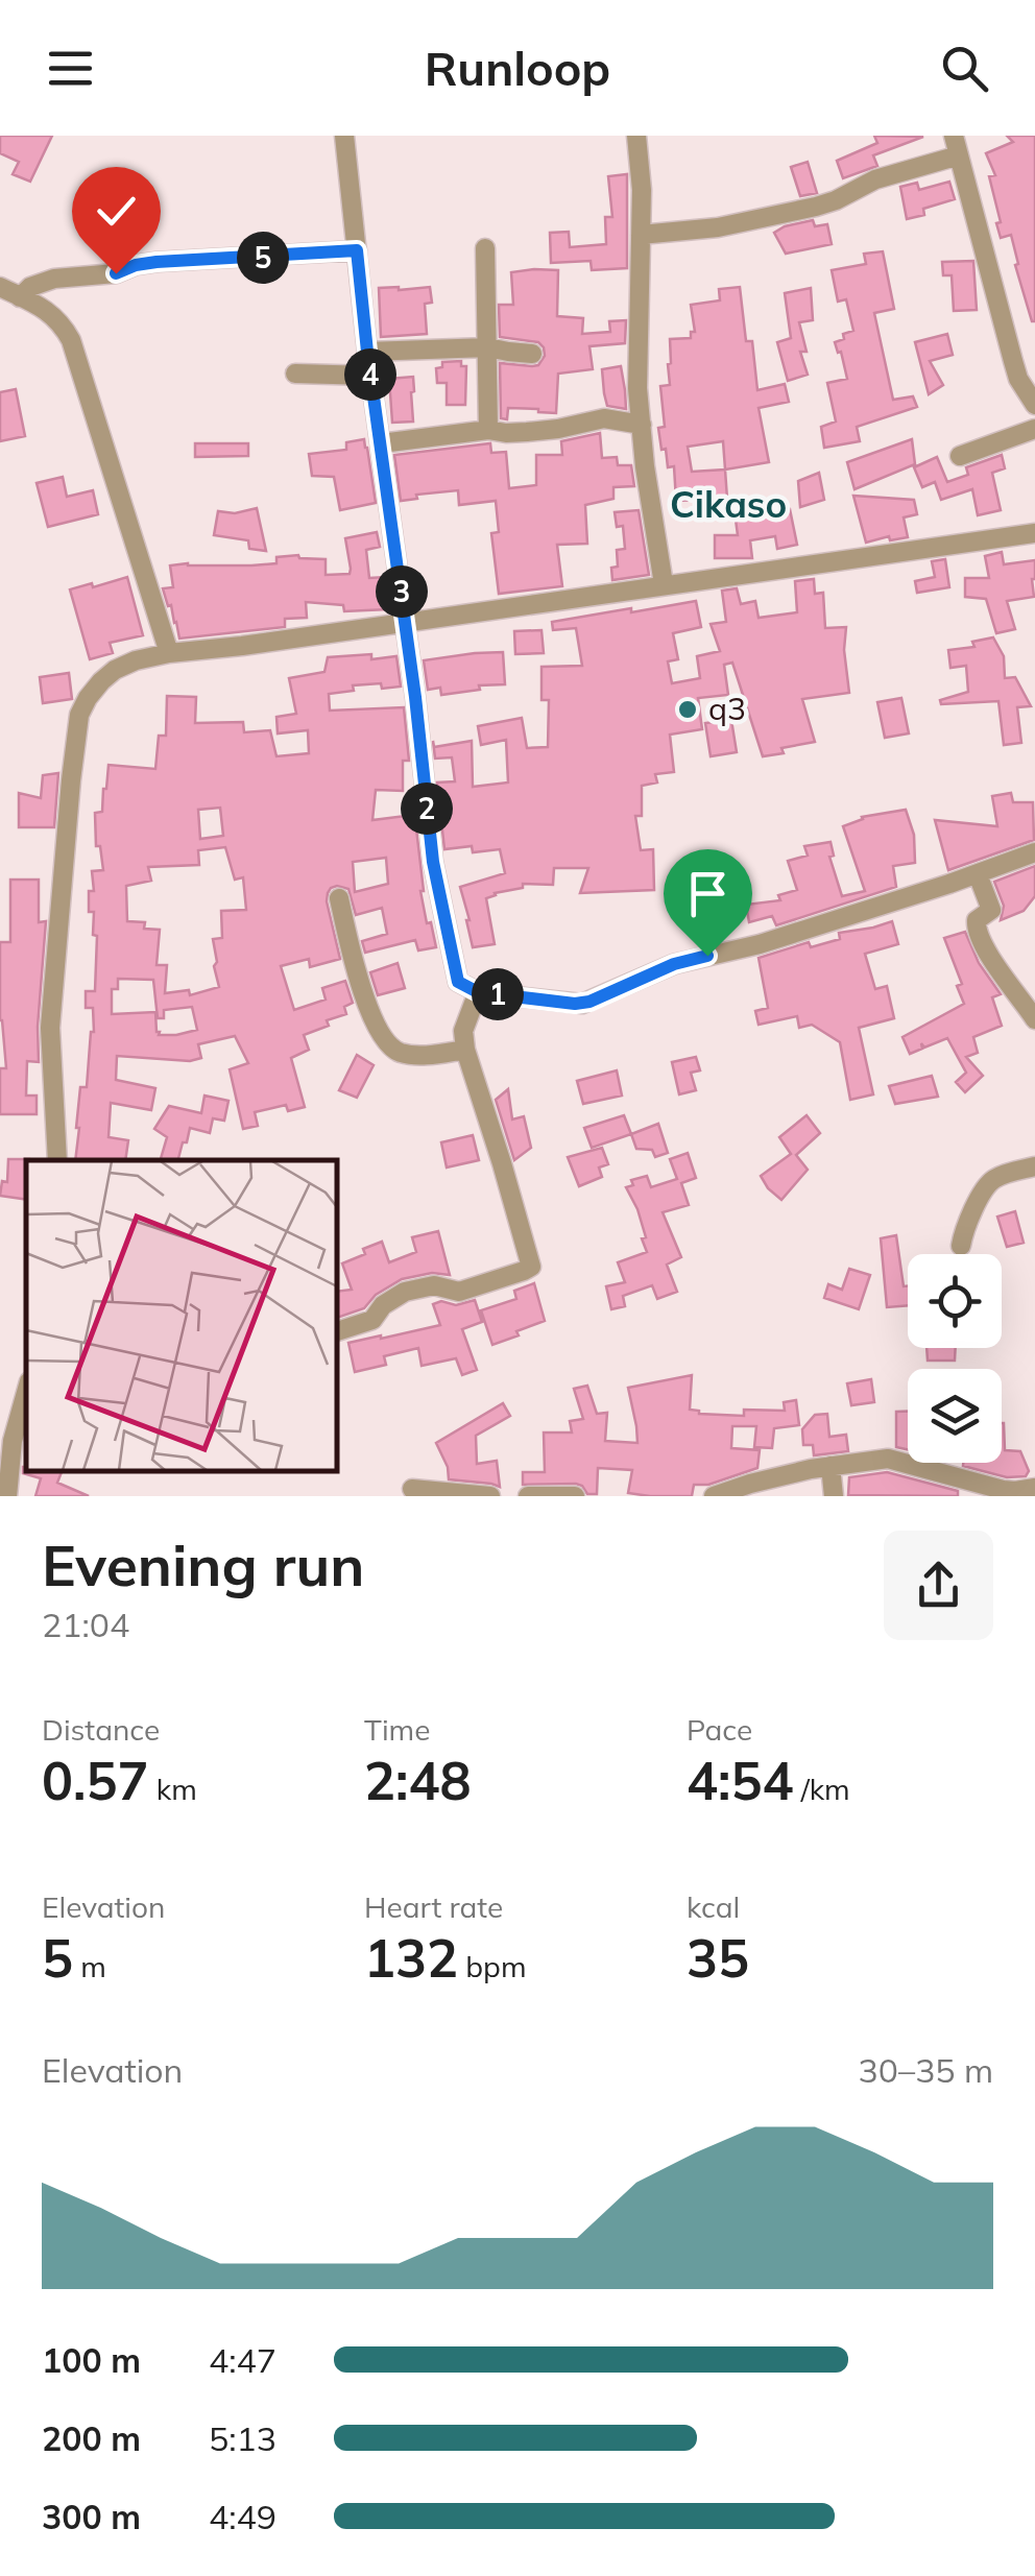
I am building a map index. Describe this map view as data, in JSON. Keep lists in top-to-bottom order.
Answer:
{
  "districts": ["Cikaso"],
  "places": ["q3"],
  "page": {
    "header": "Runloop",
    "pins": [
      "5",
      "4",
      "3",
      "2",
      "1"
    ],
    "heading": ["Evening run", "21:04"],
    "stats": [
      ["Distance", "0.57 km"],
      ["Time", "2:48"],
      ["Pace", "4:54 /km"],
      ["Elevation", "5 m"],
      ["Heart rate", "132 bpm"],
      ["kcal", "35"]
    ],
    "chart": ["Elevation", "30–35 m"],
    "list": [
      {
        "name": "100 m",
        "note": "4:47"
      },
      {
        "name": "200 m",
        "note": "5:13"
      },
      {
        "name": "300 m",
        "note": "4:49"
      }
    ]
  }
}
